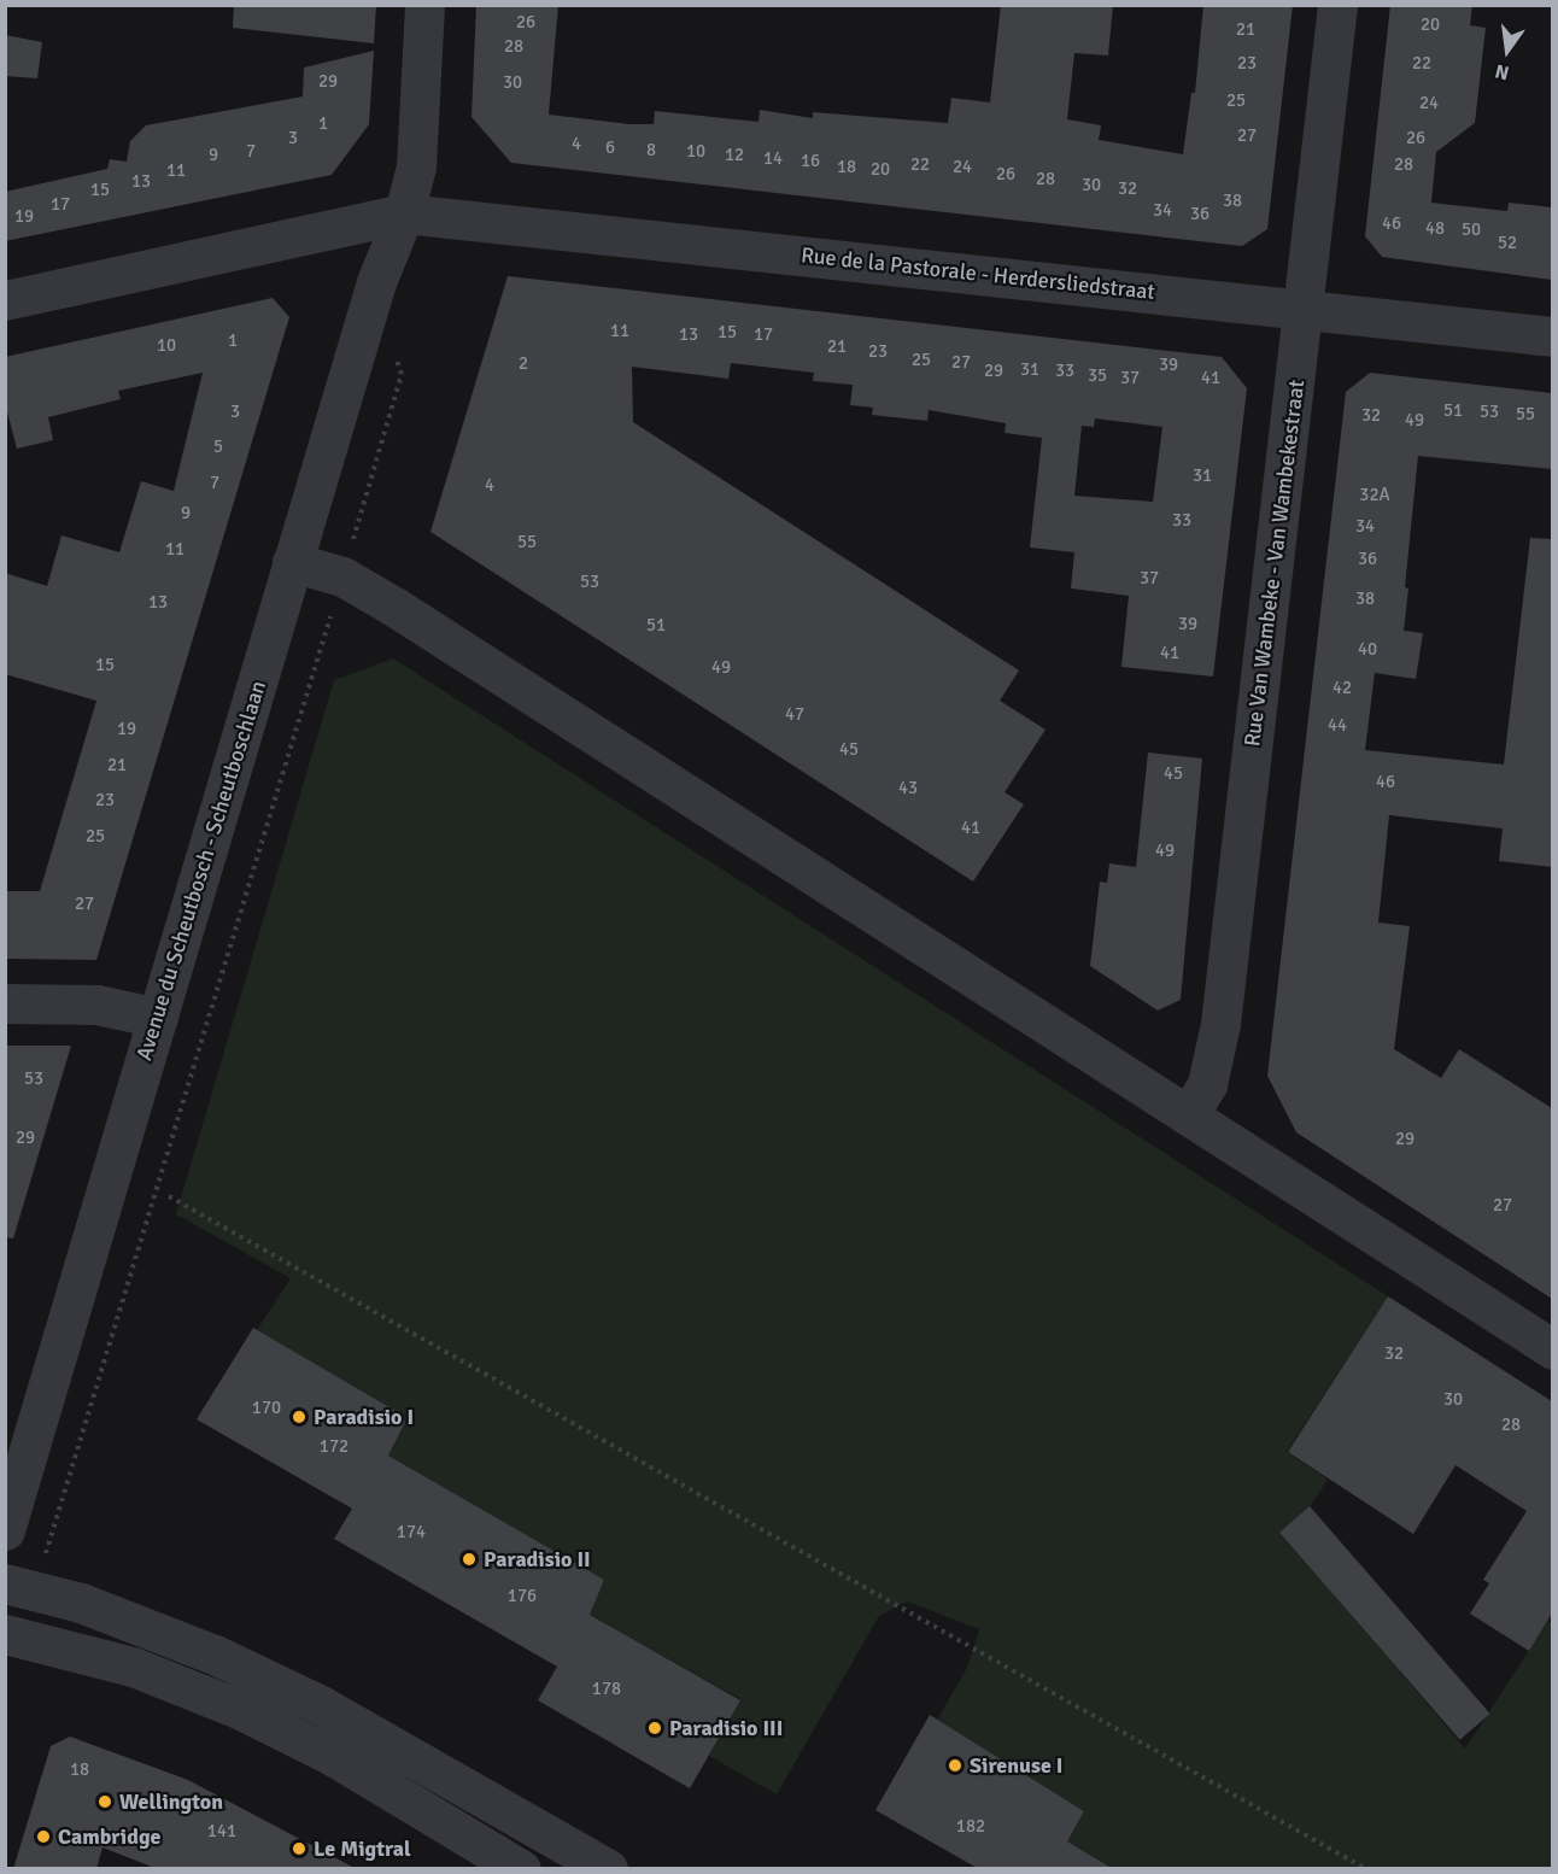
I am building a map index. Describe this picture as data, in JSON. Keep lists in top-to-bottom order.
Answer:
{
  "streets": {
    "street": ["Rue de la Pastorale - Herdersliedstraat", "Rue Van Wambeke - Van Wambekestraat", "Avenue du Scheutbosch - Scheutboschlaan"]
  },
  "crossings": [
    ["Rue de la Pastorale - Herdersliedstraat", "Rue Van Wambeke - Van Wambekestraat"],
    ["Rue de la Pastorale - Herdersliedstraat", "Avenue du Scheutbosch - Scheutboschlaan"]
  ],
  "places": [
    "Paradisio I",
    "Paradisio II",
    "Paradisio III",
    "Sirenuse I",
    "Wellington",
    "Cambridge",
    "Le Migtral"
  ],
  "house_numbers": [
    "26",
    "20",
    "21",
    "28",
    "23",
    "22",
    "29",
    "30",
    "25",
    "24",
    "1",
    "27",
    "3",
    "26",
    "4",
    "6",
    "8",
    "7",
    "10",
    "9",
    "12",
    "14",
    "16",
    "22",
    "28",
    "18",
    "24",
    "20",
    "11",
    "26",
    "28",
    "13",
    "30",
    "32",
    "15",
    "38",
    "17",
    "34",
    "36",
    "19",
    "46",
    "48",
    "50",
    "52",
    "11",
    "15",
    "13",
    "17",
    "1",
    "10",
    "21",
    "23",
    "25",
    "27",
    "2",
    "39",
    "31",
    "29",
    "33",
    "35",
    "37",
    "41",
    "51",
    "3",
    "53",
    "55",
    "32",
    "49",
    "5",
    "31",
    "7",
    "4",
    "32A",
    "9",
    "33",
    "34",
    "55",
    "11",
    "36",
    "37",
    "53",
    "38",
    "13",
    "39",
    "51",
    "40",
    "41",
    "15",
    "49",
    "42",
    "47",
    "44",
    "19",
    "45",
    "21",
    "45",
    "46",
    "43",
    "23",
    "41",
    "25",
    "49",
    "27",
    "53",
    "29",
    "29",
    "27",
    "32",
    "30",
    "170",
    "28",
    "172",
    "174",
    "176",
    "178",
    "18",
    "182",
    "141"
  ],
  "north": "bottom"
}
